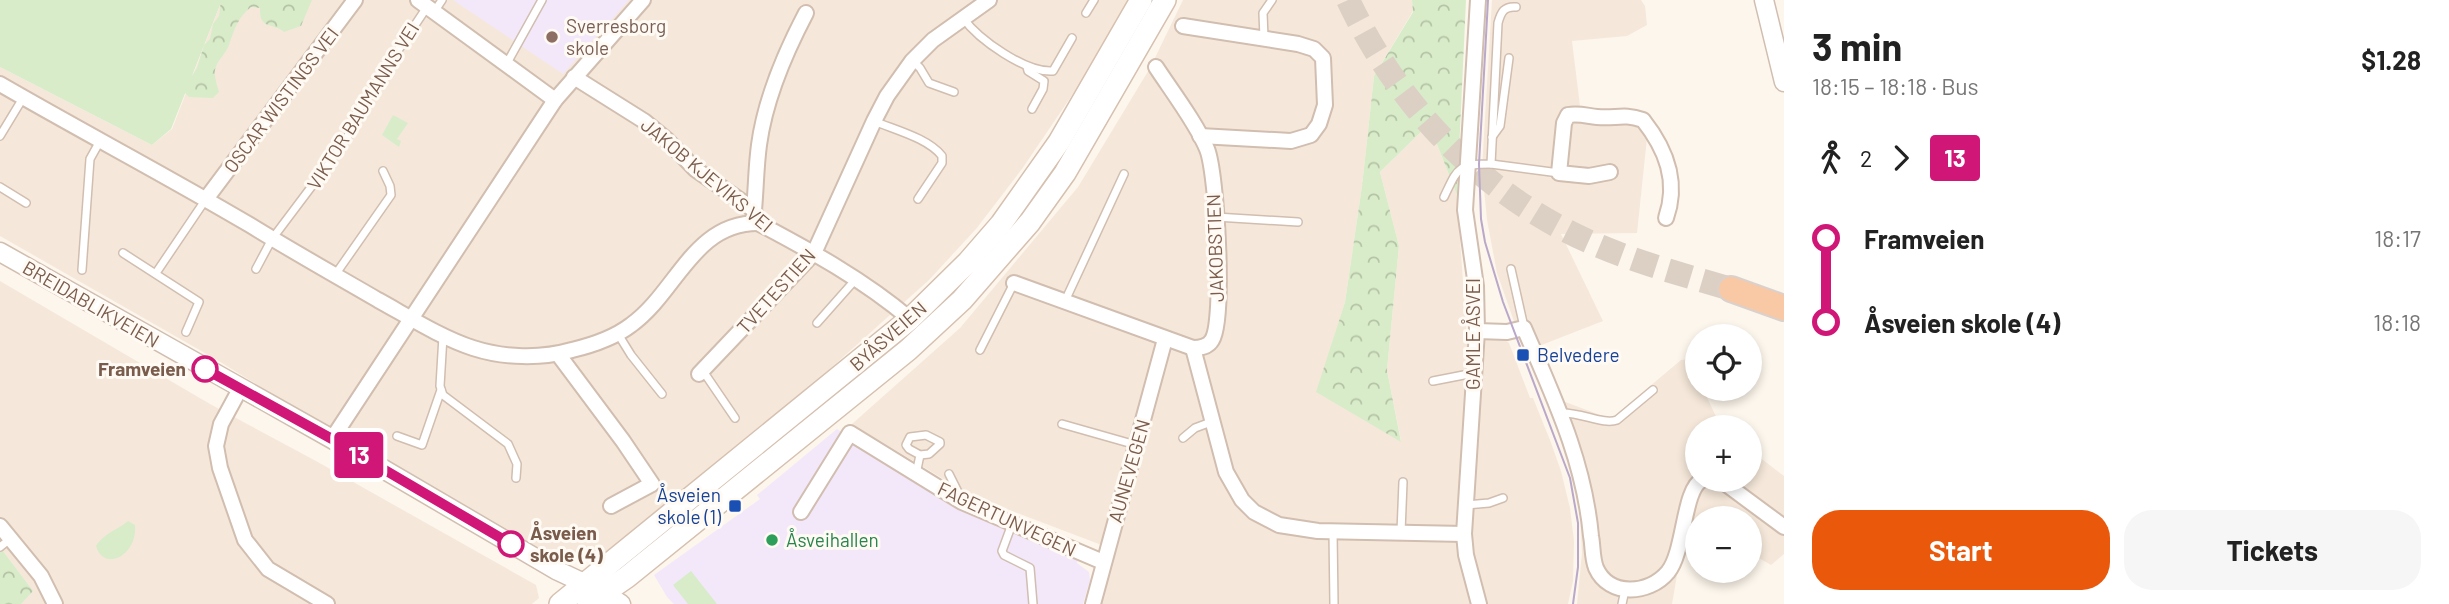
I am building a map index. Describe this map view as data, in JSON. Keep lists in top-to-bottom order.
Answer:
{
  "streets": {
    "main road": ["BYÅSVEIEN"],
    "street": [
      "OSCAR WISTINGS VEI",
      "JAKOB KJEVIKS VEI",
      "JAKOBSTIEN",
      "TVETESTIEN",
      "BREIDABLIKVEIEN",
      "GAMLE ÅSVEI",
      "AUNEVEGEN",
      "FAGERTUNVEGEN"
    ],
    "lane": ["VIKTOR BAUMANNS VEI"]
  },
  "crossings": [
    ["JAKOB KJEVIKS VEI", "TVETESTIEN"],
    ["JAKOB KJEVIKS VEI", "BYÅSVEIEN"],
    ["BREIDABLIKVEIEN", "BYÅSVEIEN"],
    ["AUNEVEGEN", "FAGERTUNVEGEN"]
  ],
  "places": {
    "other": [
      "Sverresborg skole",
      "Framveien",
      "Åsveihallen",
      "Åsveien skole (4)"
    ],
    "transit": ["Belvedere", "Åsveien skole (1)"]
  },
  "lines": ["bus line 13"],
  "page": {
    "on_map": "13",
    "heading": ["3 min", "18:15 – 18:18 · Bus", "$1.28"],
    "legs": ["2", "13"],
    "list": [
      {
        "name": "Framveien",
        "value": "18:17"
      },
      {
        "name": "Åsveien skole (4)",
        "value": "18:18"
      }
    ],
    "map_buttons": ["+", "−"],
    "buttons": ["Start", "Tickets"]
  }
}
